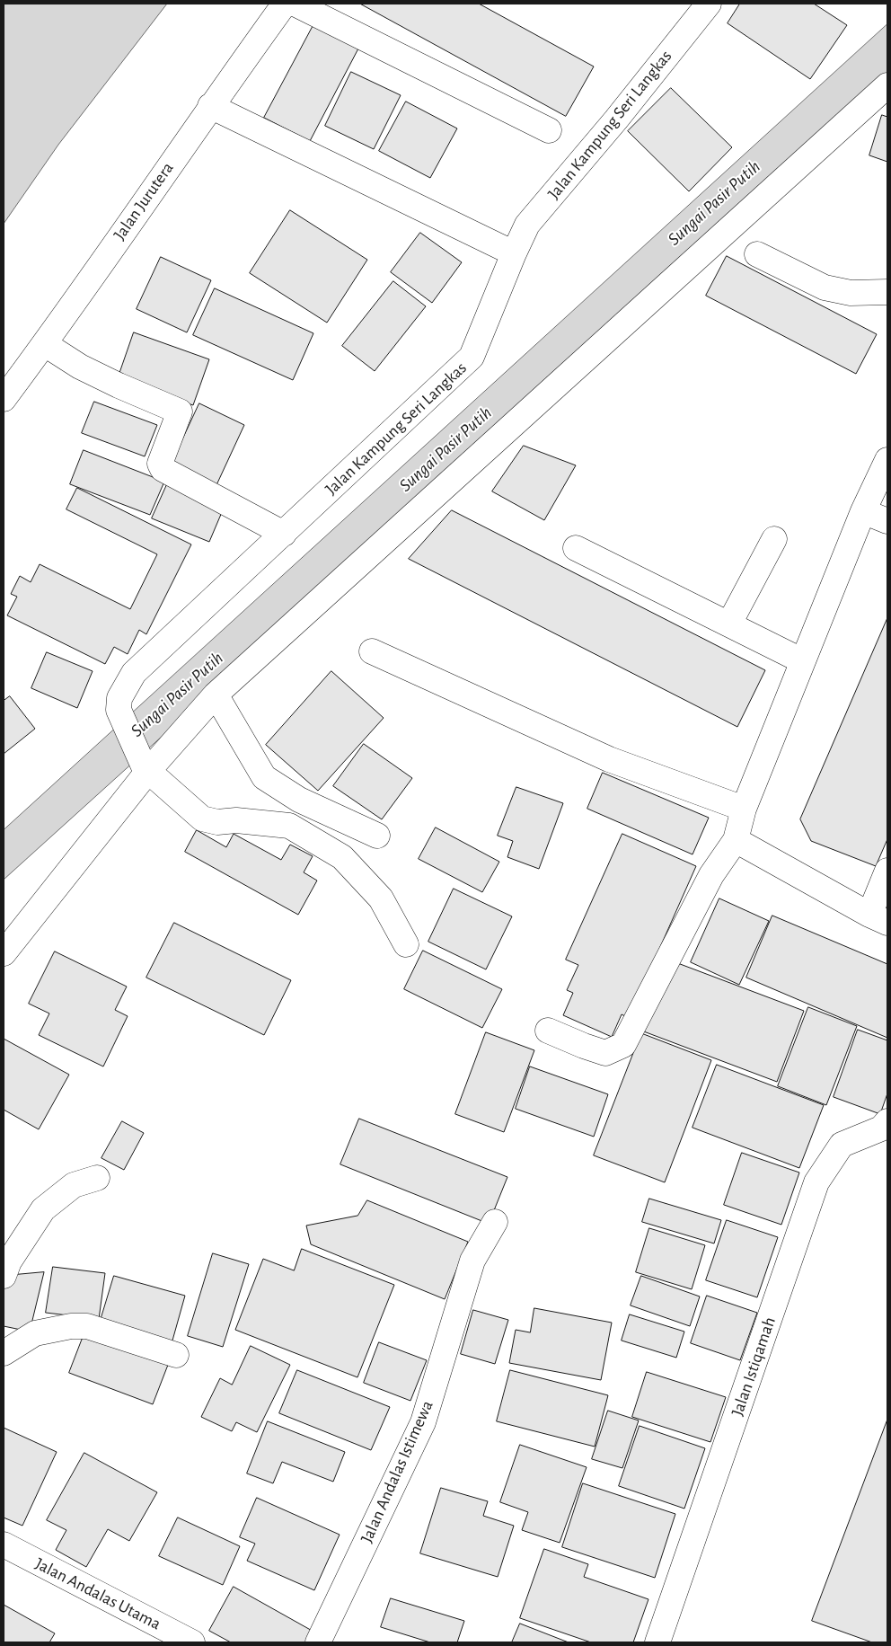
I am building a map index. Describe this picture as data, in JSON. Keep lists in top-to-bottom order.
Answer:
{
  "streets": {
    "street": [
      "Jalan Kampung Seri Langkas",
      "Jalan Jurutera",
      "Jalan Istiqamah",
      "Jalan Andalas Istimewa",
      "Jalan Andalas Utama"
    ]
  },
  "water": ["Sungai Pasir Putih"]
}
